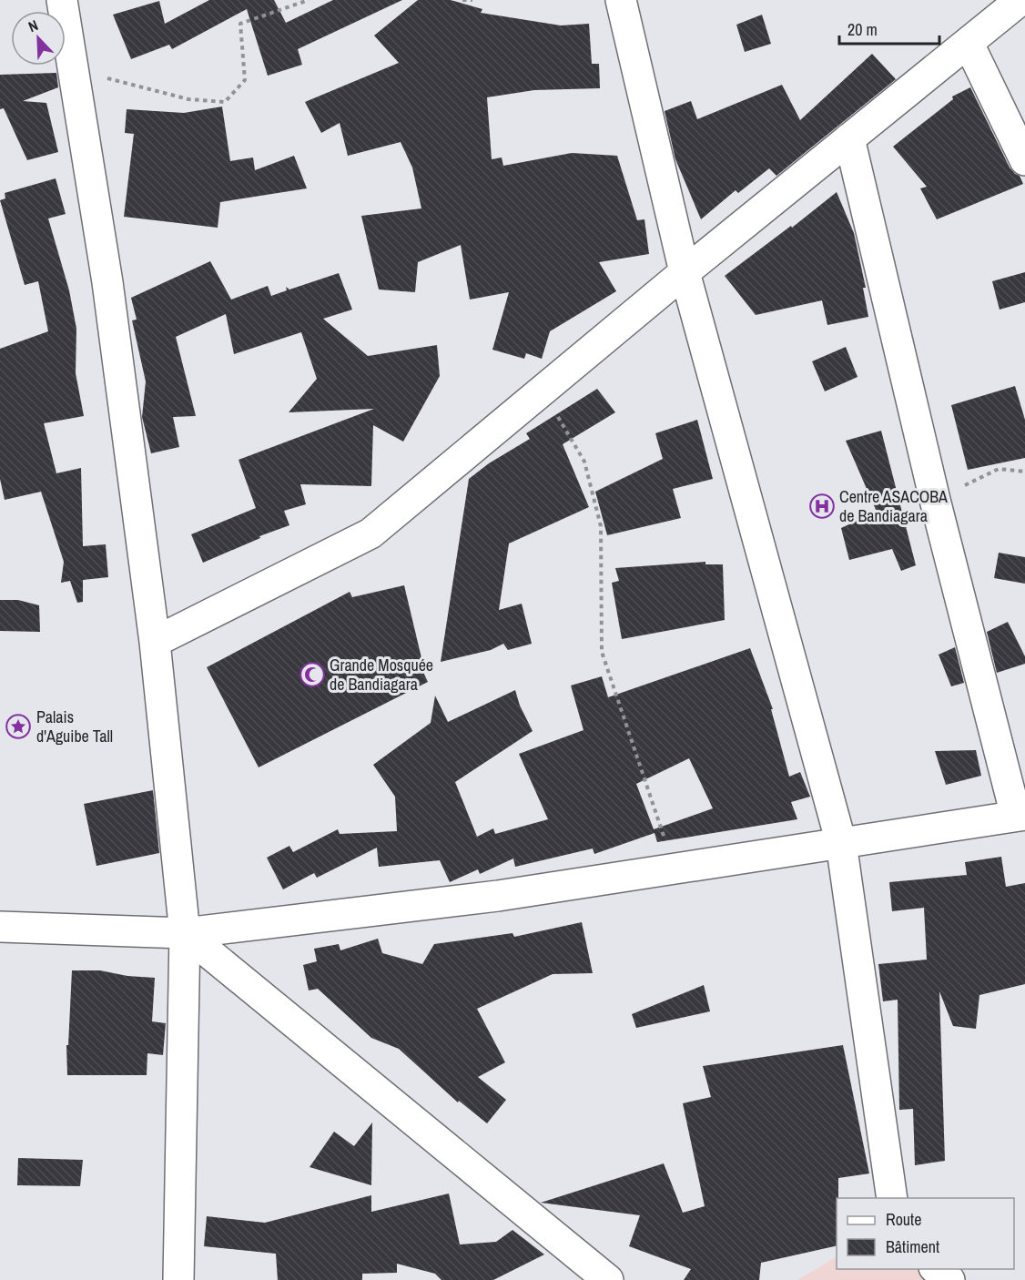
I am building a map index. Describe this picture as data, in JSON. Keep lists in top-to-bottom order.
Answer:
{
  "places": {
    "hospital": ["Centre ASACOBA de Bandiagara"],
    "mosque": ["Grande Mosquée de Bandiagara"],
    "place": ["Palais d'Aguibe Tall"]
  },
  "legend": ["Route", "Bâtiment"],
  "scale_bar": "20 m",
  "north": "top left"
}
